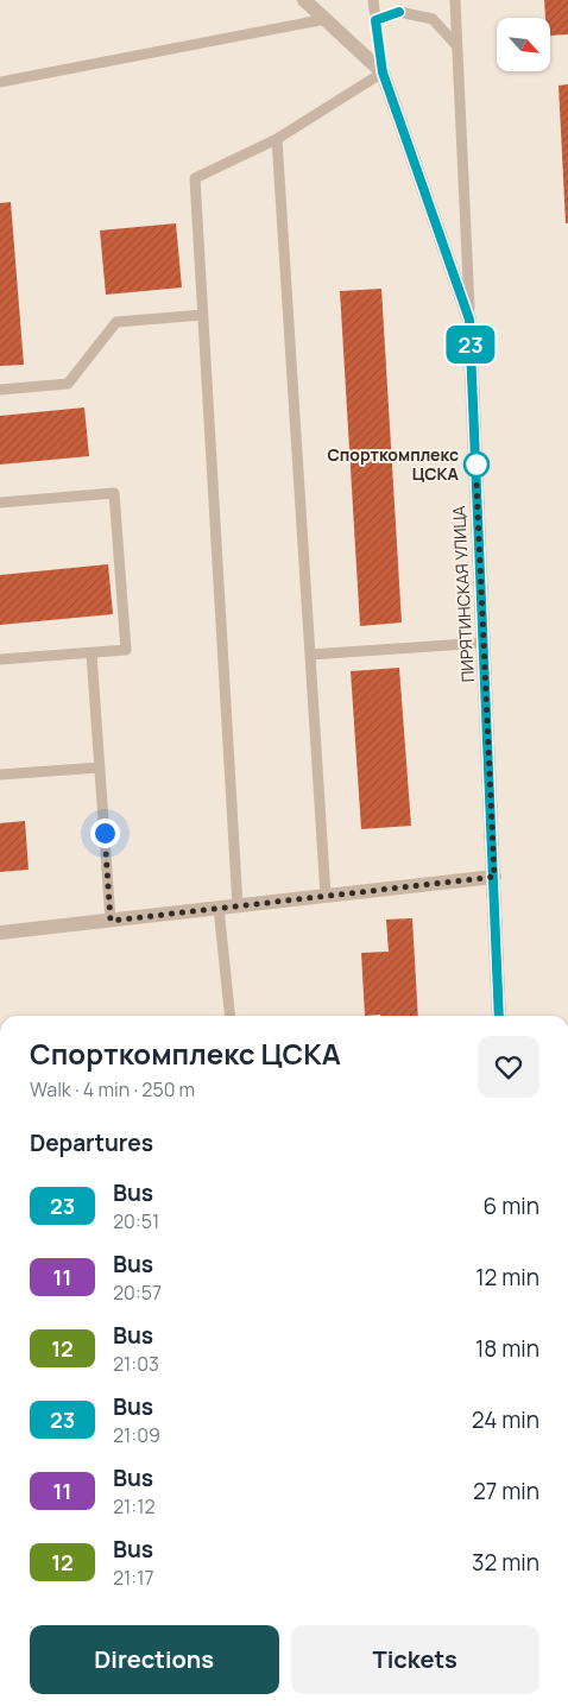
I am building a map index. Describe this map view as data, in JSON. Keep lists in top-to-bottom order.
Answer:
{
  "streets": {
    "street": ["ПИРЯТИНСКАЯ УЛИЦА"]
  },
  "places": ["Спорткомплекс ЦСКА"],
  "lines": ["bus line 23"],
  "north": "bottom right",
  "page": {
    "on_map": "23",
    "heading": [
      ["Спорткомплекс ЦСКА", "Walk · 4 min · 250 m"],
      "Departures"
    ],
    "list": [
      {
        "mark": "23",
        "name": "Bus",
        "note": "20:51",
        "value": "6 min"
      },
      {
        "mark": "11",
        "name": "Bus",
        "note": "20:57",
        "value": "12 min"
      },
      {
        "mark": "12",
        "name": "Bus",
        "note": "21:03",
        "value": "18 min"
      },
      {
        "mark": "23",
        "name": "Bus",
        "note": "21:09",
        "value": "24 min"
      },
      {
        "mark": "11",
        "name": "Bus",
        "note": "21:12",
        "value": "27 min"
      },
      {
        "mark": "12",
        "name": "Bus",
        "note": "21:17",
        "value": "32 min"
      }
    ],
    "buttons": ["Directions", "Tickets"]
  }
}
